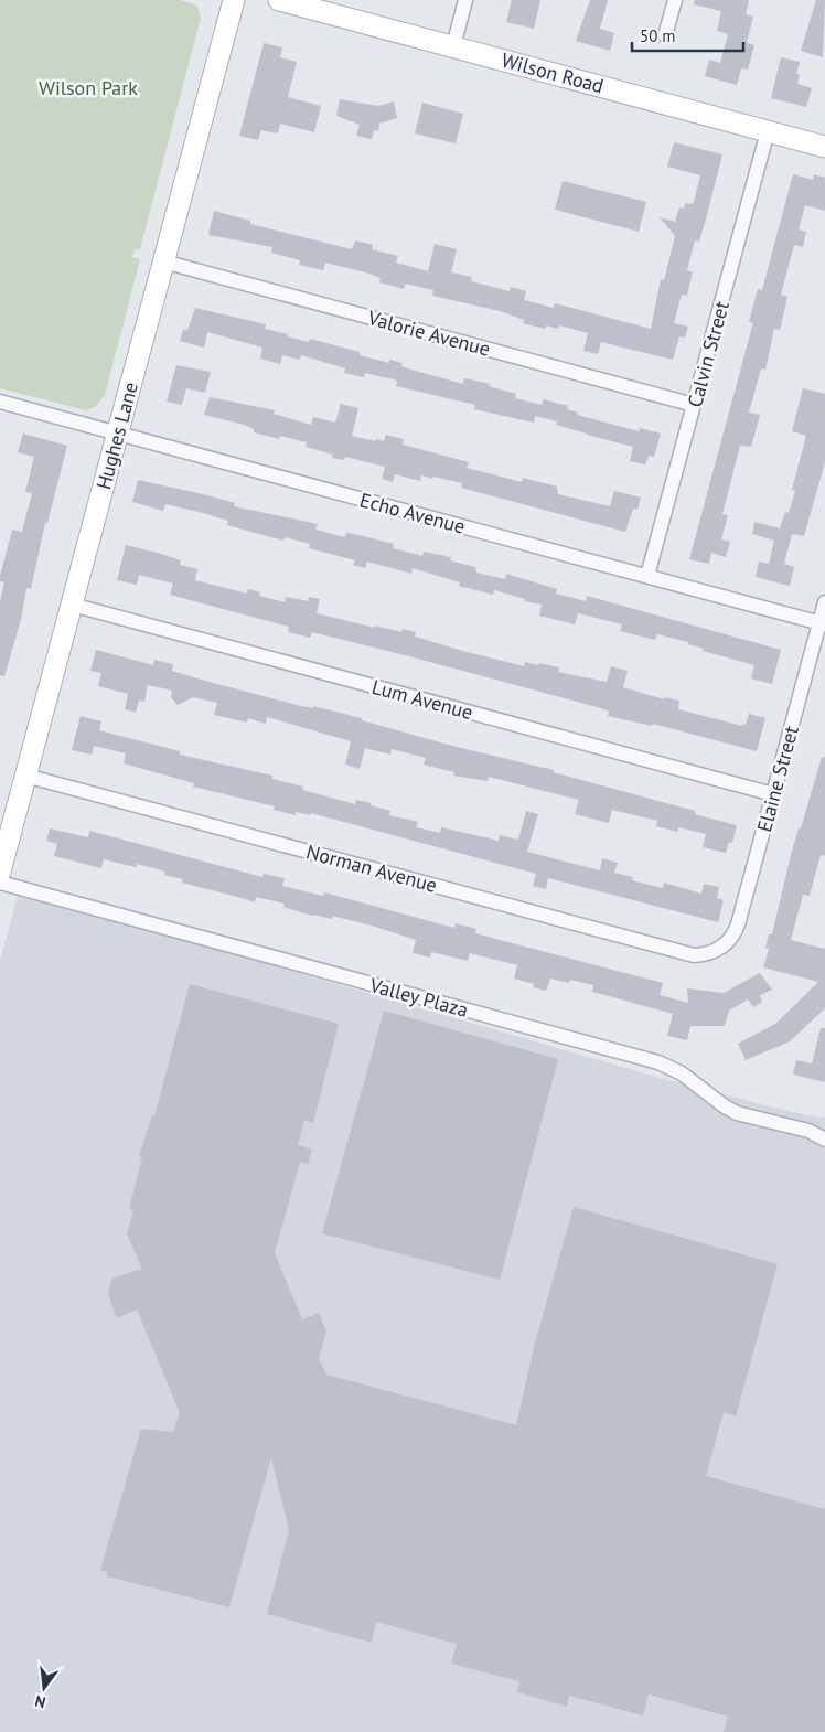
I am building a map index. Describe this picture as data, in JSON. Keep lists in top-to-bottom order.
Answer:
{
  "streets": {
    "street": [
      "Wilson Road",
      "Valorie Avenue",
      "Calvin Street",
      "Hughes Lane",
      "Echo Avenue",
      "Lum Avenue",
      "Elaine Street",
      "Norman Avenue",
      "Valley Plaza"
    ]
  },
  "crossings": [
    ["Wilson Road", "Calvin Street"],
    ["Valorie Avenue", "Calvin Street"],
    ["Valorie Avenue", "Hughes Lane"],
    ["Calvin Street", "Echo Avenue"],
    ["Hughes Lane", "Echo Avenue"],
    ["Hughes Lane", "Lum Avenue"],
    ["Hughes Lane", "Norman Avenue"],
    ["Echo Avenue", "Elaine Street"],
    ["Lum Avenue", "Elaine Street"],
    ["Elaine Street", "Norman Avenue"]
  ],
  "parks": ["Wilson Park"],
  "scale_bar": "50 m",
  "north": "bottom"
}
